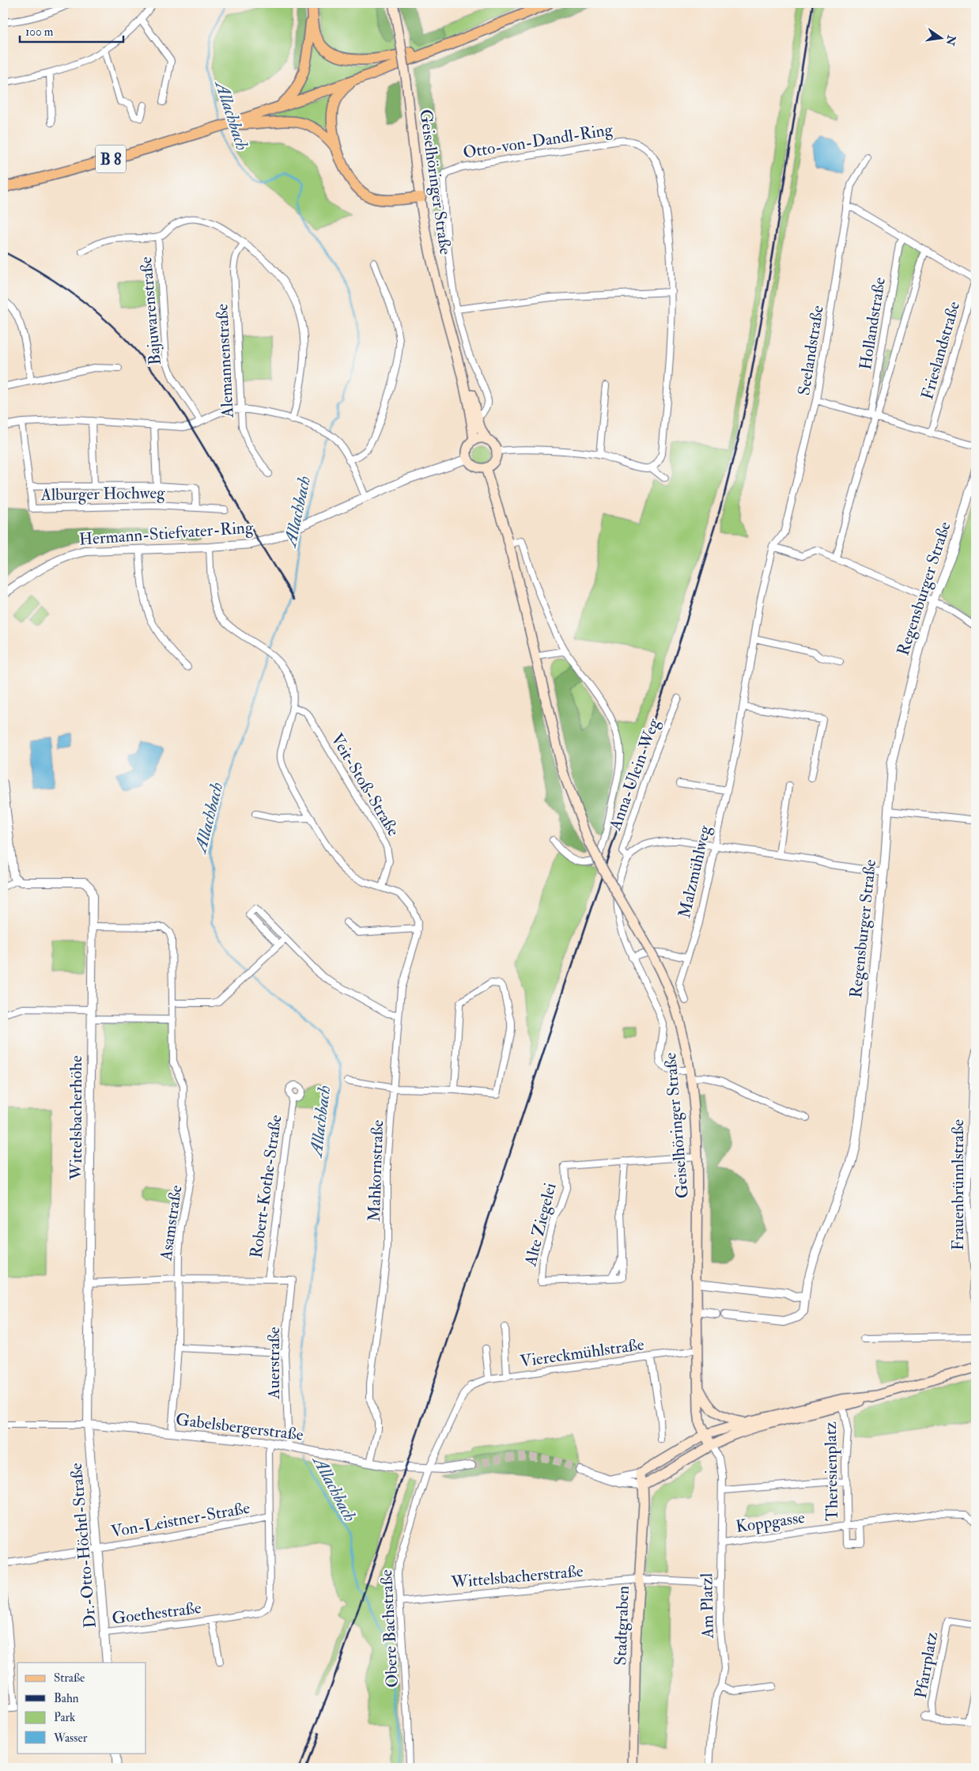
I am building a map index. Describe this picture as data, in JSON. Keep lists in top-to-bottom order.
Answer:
{
  "streets": {
    "main road": ["B 8", "Geiselhöringer Straße", "Stadtgraben"],
    "street": [
      "Otto-von-Dandl-Ring",
      "Bajuwarenstraße",
      "Hollandstraße",
      "Seelandstraße",
      "Frieslandstraße",
      "Alemannenstraße",
      "Alburger Hochweg",
      "Hermann-Stiefvater-Ring",
      "Regensburger Straße",
      "Anna-Ulein-Weg",
      "Veit-Stoß-Straße",
      "Malzmühlweg",
      "Wittelsbacherhöhe",
      "Mahkornstraße",
      "Frauenbrünnlstraße",
      "Robert-Kothe-Straße",
      "Asamstraße",
      "Alte Ziegelei",
      "Viereckmühlstraße",
      "Auerstraße",
      "Gabelsbergerstraße",
      "Theresienplatz",
      "Von-Leistner-Straße",
      "Koppgasse",
      "Dr.-Otto-Höchtl-Straße",
      "Wittelsbacherstraße",
      "Am Platzl",
      "Goethestraße",
      "Obere Bachstraße",
      "Pfarrplatz"
    ]
  },
  "crossings": [
    ["Otto-von-Dandl-Ring", "Geiselhöringer Straße"],
    ["Geiselhöringer Straße", "Hermann-Stiefvater-Ring"],
    ["Geiselhöringer Straße", "Alte Ziegelei"],
    ["Geiselhöringer Straße", "Viereckmühlstraße"],
    ["Geiselhöringer Straße", "Am Platzl"],
    ["Bajuwarenstraße", "Alemannenstraße"],
    ["Hollandstraße", "Frieslandstraße"],
    ["Seelandstraße", "Frieslandstraße"],
    ["Seelandstraße", "Malzmühlweg"],
    ["Wittelsbacherhöhe", "Asamstraße"],
    ["Wittelsbacherhöhe", "Gabelsbergerstraße"],
    ["Wittelsbacherhöhe", "Dr.-Otto-Höchtl-Straße"],
    ["Mahkornstraße", "Gabelsbergerstraße"],
    ["Robert-Kothe-Straße", "Auerstraße"],
    ["Asamstraße", "Gabelsbergerstraße"],
    ["Viereckmühlstraße", "Obere Bachstraße"],
    ["Auerstraße", "Gabelsbergerstraße"],
    ["Gabelsbergerstraße", "Dr.-Otto-Höchtl-Straße"],
    ["Gabelsbergerstraße", "Goethestraße"],
    ["Gabelsbergerstraße", "Obere Bachstraße"],
    ["Theresienplatz", "Koppgasse"],
    ["Von-Leistner-Straße", "Dr.-Otto-Höchtl-Straße"],
    ["Von-Leistner-Straße", "Goethestraße"],
    ["Koppgasse", "Am Platzl"],
    ["Dr.-Otto-Höchtl-Straße", "Goethestraße"],
    ["Wittelsbacherstraße", "Am Platzl"],
    ["Wittelsbacherstraße", "Stadtgraben"],
    ["Wittelsbacherstraße", "Obere Bachstraße"]
  ],
  "water": ["Allachbach"],
  "legend": [
    "Straße",
    "Bahn",
    "Park",
    "Wasser"
  ],
  "scale_bar": "100 m",
  "north": "right"
}
